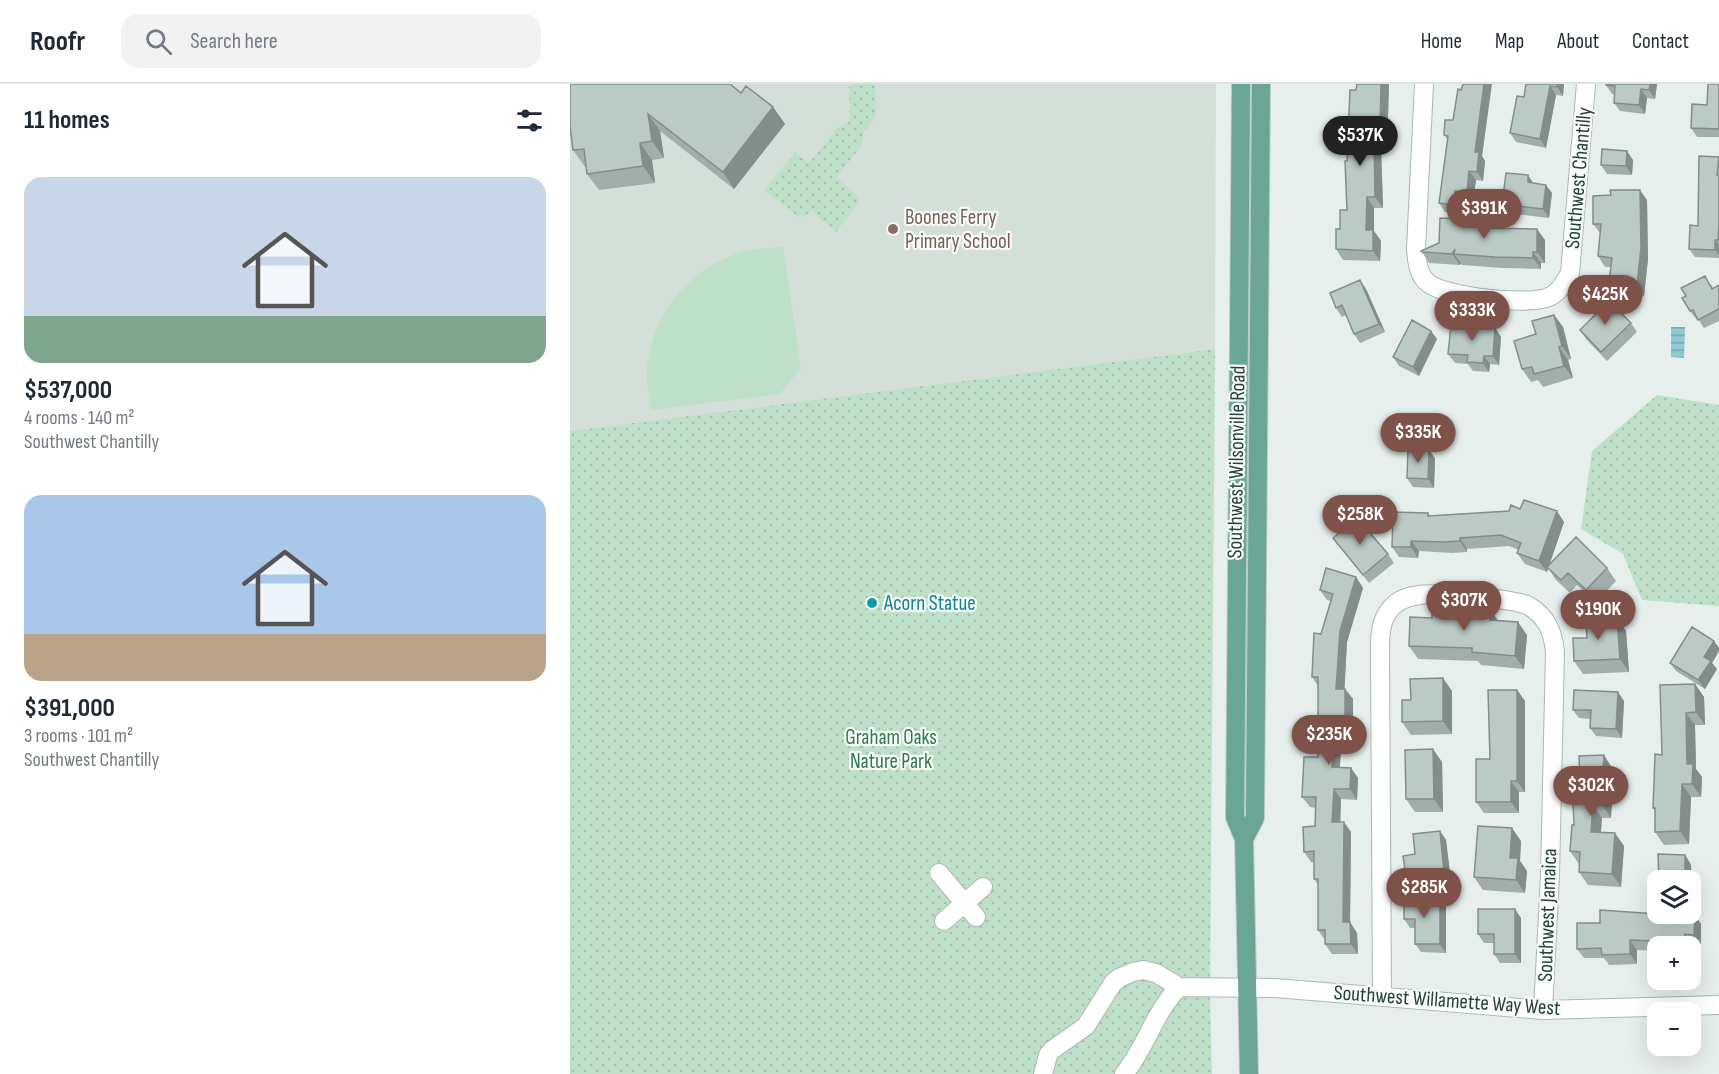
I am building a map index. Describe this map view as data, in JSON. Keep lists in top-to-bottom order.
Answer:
{
  "streets": {
    "main road": ["Southwest Wilsonville Road"],
    "street": ["Southwest Chantilly", "Southwest Jamaica", "Southwest Willamette Way West"]
  },
  "crossings": [
    ["Southwest Wilsonville Road", "Southwest Willamette Way West"],
    ["Southwest Jamaica", "Southwest Willamette Way West"]
  ],
  "parks": ["Graham Oaks Nature Park"],
  "places": ["Boones Ferry Primary School", "Acorn Statue"],
  "page": {
    "header": "Roofr",
    "search": "Search here",
    "nav": [
      "Home",
      "Map",
      "About",
      "Contact"
    ],
    "heading": "11 homes",
    "price": [
      "$537K",
      "$391K",
      "$425K",
      "$333K",
      "$335K",
      "$258K",
      "$307K",
      "$190K",
      "$235K",
      "$302K",
      "$285K"
    ],
    "list": [
      {
        "name": "$537,000",
        "note": "4 rooms · 140 m² · Southwest Chantilly"
      },
      {
        "name": "$391,000",
        "note": "3 rooms · 101 m² · Southwest Chantilly"
      }
    ],
    "map_buttons": ["+", "−"]
  }
}
